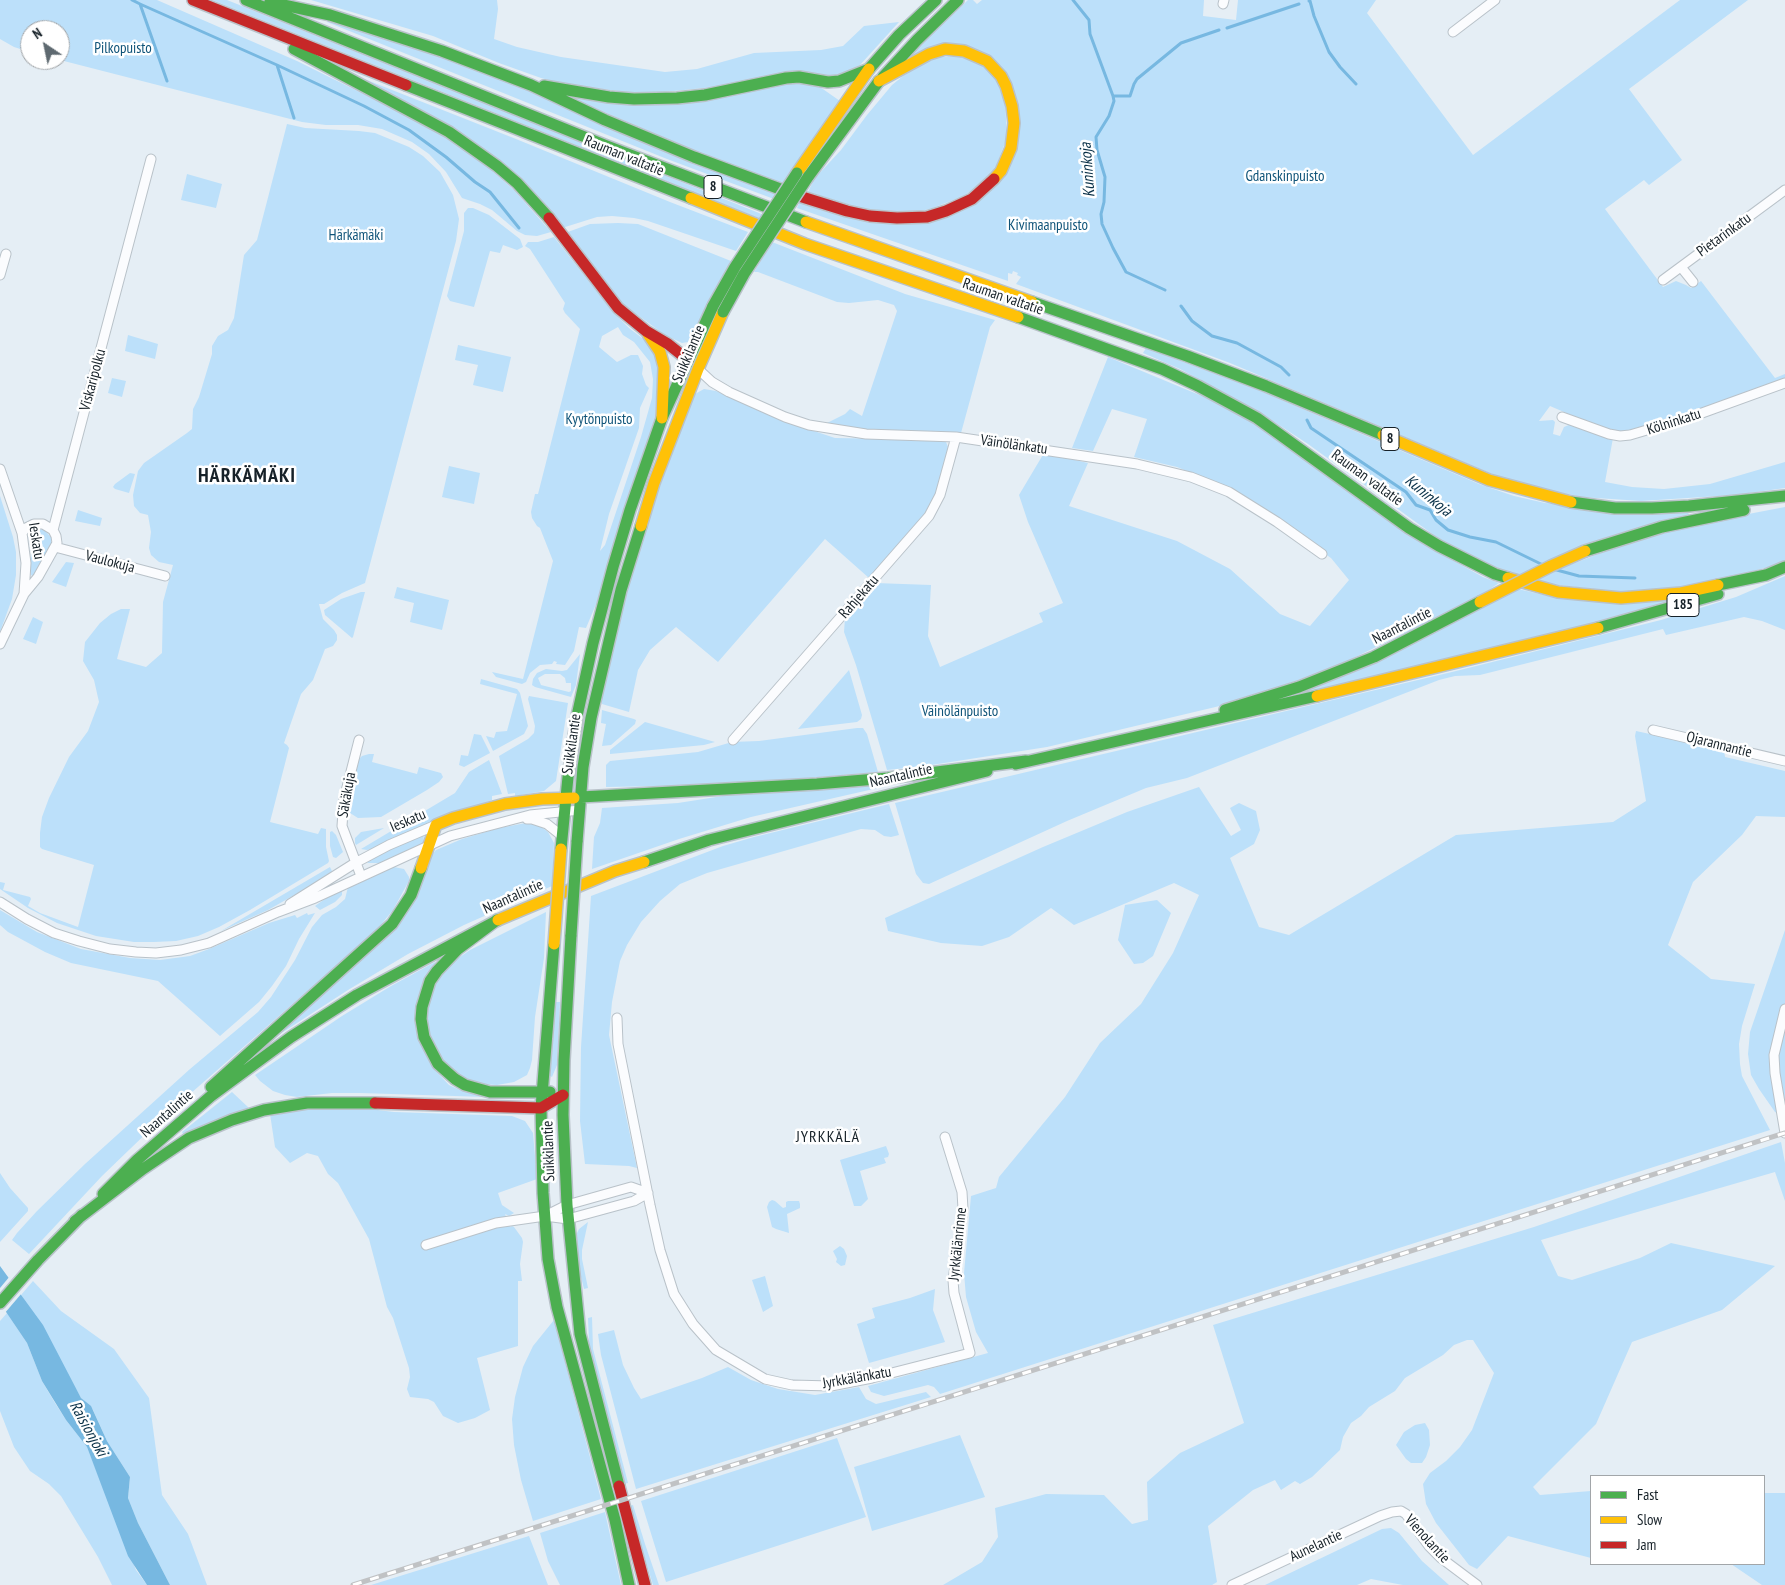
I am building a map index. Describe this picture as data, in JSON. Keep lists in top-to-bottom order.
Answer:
{
  "streets": {
    "main road": [
      "Rauman valtatie",
      "8",
      "Suikkilantie",
      "Ieskatu",
      "185",
      "Naantalintie"
    ],
    "street": [
      "Pietarinkatu",
      "Viskaripolku",
      "Kölninkatu",
      "Väinölänkatu",
      "Vaulokuja",
      "Rahjekatu",
      "Ojarannantie",
      "Säkäkuja",
      "Jyrkkälänrinne",
      "Jyrkkälänkatu",
      "Vienolantie",
      "Aunelantie"
    ]
  },
  "crossings": [
    ["Rauman valtatie", "Naantalintie"],
    ["Suikkilantie", "Väinölänkatu"],
    ["Suikkilantie", "Ieskatu"],
    ["Viskaripolku", "Vaulokuja"],
    ["Väinölänkatu", "Rahjekatu"],
    ["Ieskatu", "Naantalintie"],
    ["Ieskatu", "Säkäkuja"],
    ["Jyrkkälänrinne", "Jyrkkälänkatu"],
    ["Vienolantie", "Aunelantie"]
  ],
  "districts": ["HÄRKÄMÄKI", "JYRKKÄLÄ"],
  "water": ["Kuninkoja", "Raisionjoki"],
  "parks": [
    "Pilkopuisto",
    "Gdanskinpuisto",
    "Kivimaanpuisto",
    "Härkämäki",
    "Kyytönpuisto",
    "Väinölänpuisto"
  ],
  "legend": ["Fast", "Slow", "Jam"],
  "north": "top left"
}
